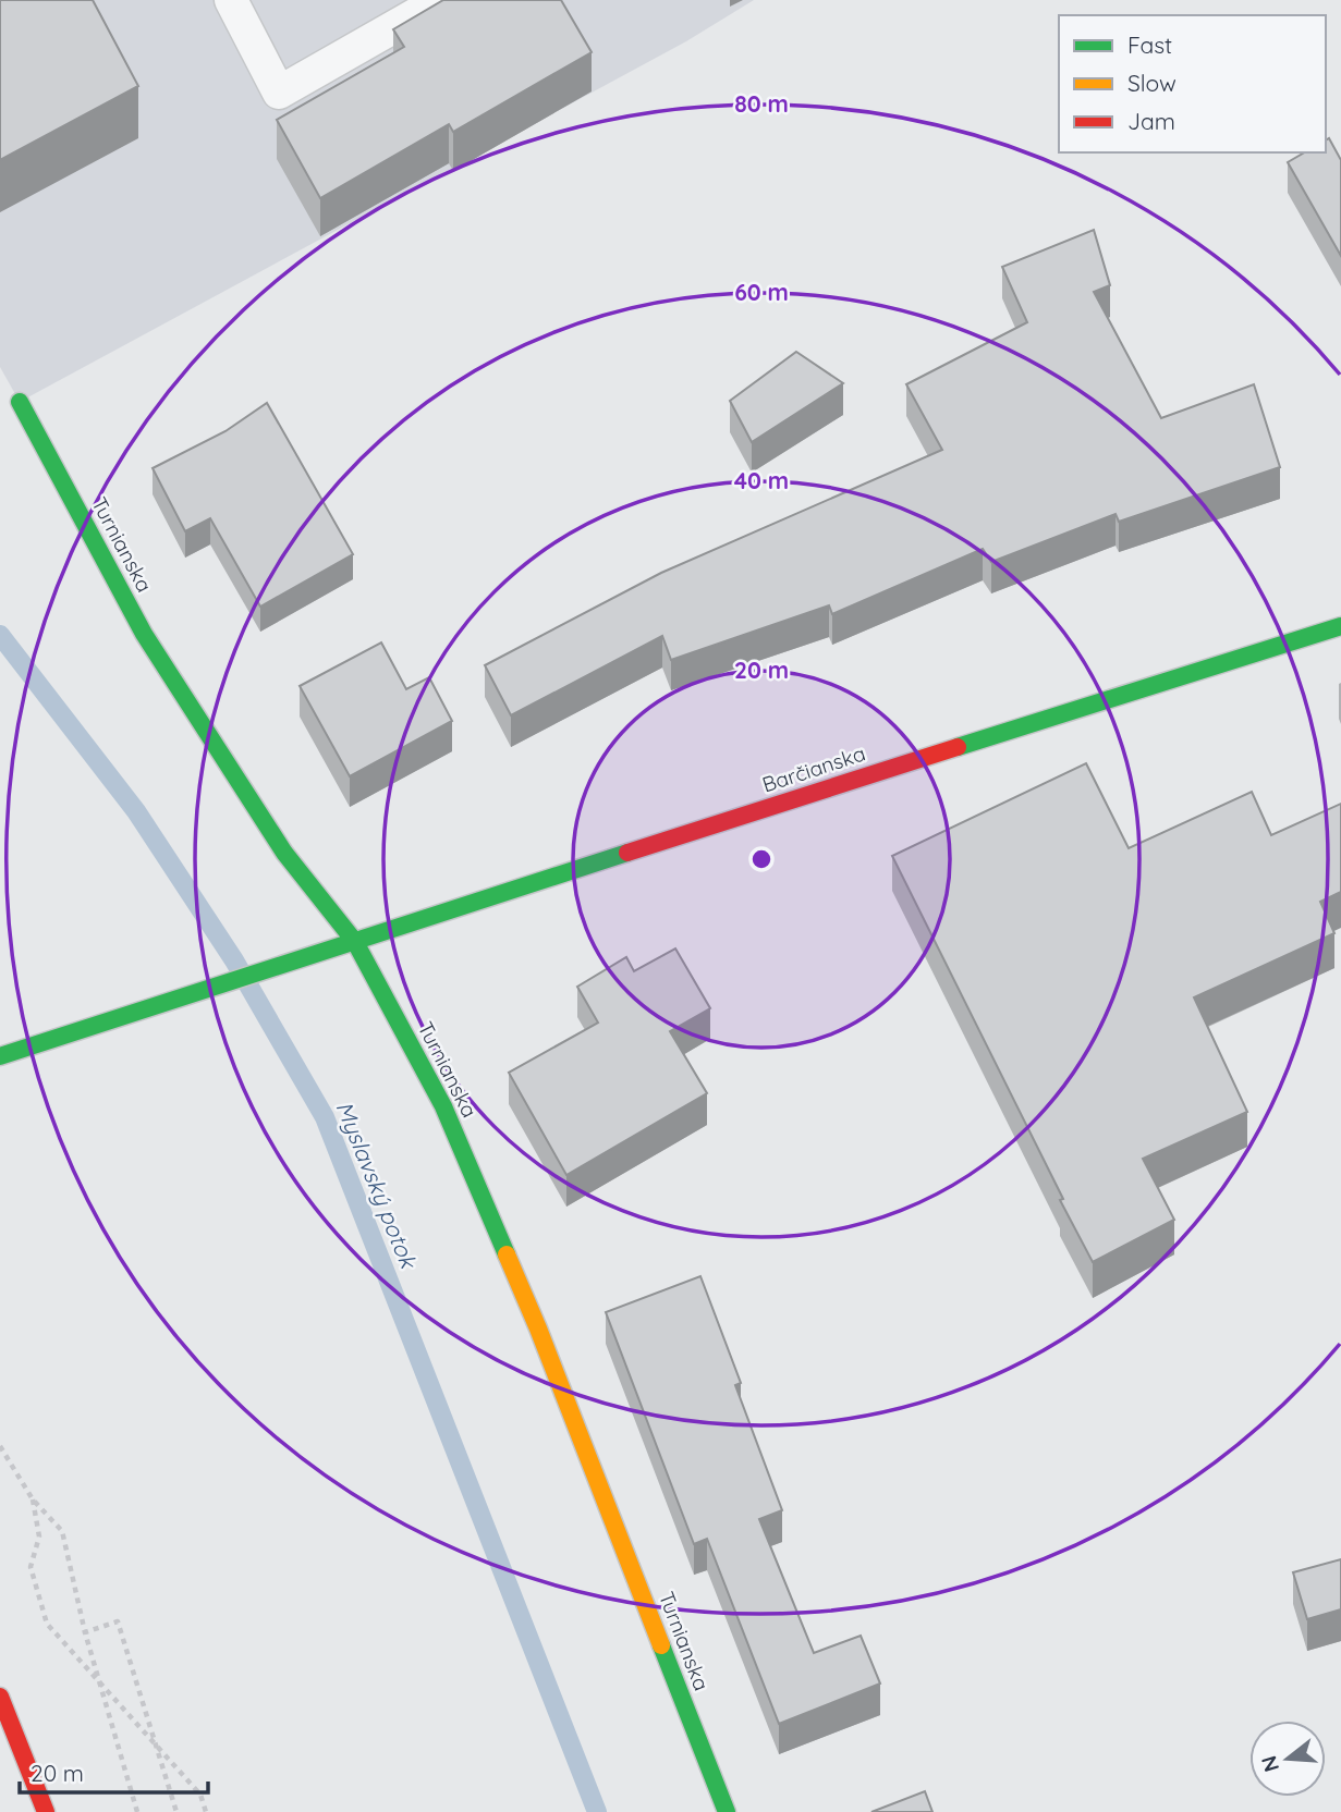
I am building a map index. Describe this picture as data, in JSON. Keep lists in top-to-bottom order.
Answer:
{
  "streets": {
    "main road": ["Turnianska", "Barčianska"]
  },
  "crossings": [
    ["Turnianska", "Barčianska"]
  ],
  "water": ["Myslavský potok"],
  "legend": ["Fast", "Slow", "Jam"],
  "scale_bar": "20 m",
  "north": "left",
  "rings": [
    "80 m",
    "60 m",
    "40 m",
    "20 m"
  ]
}
